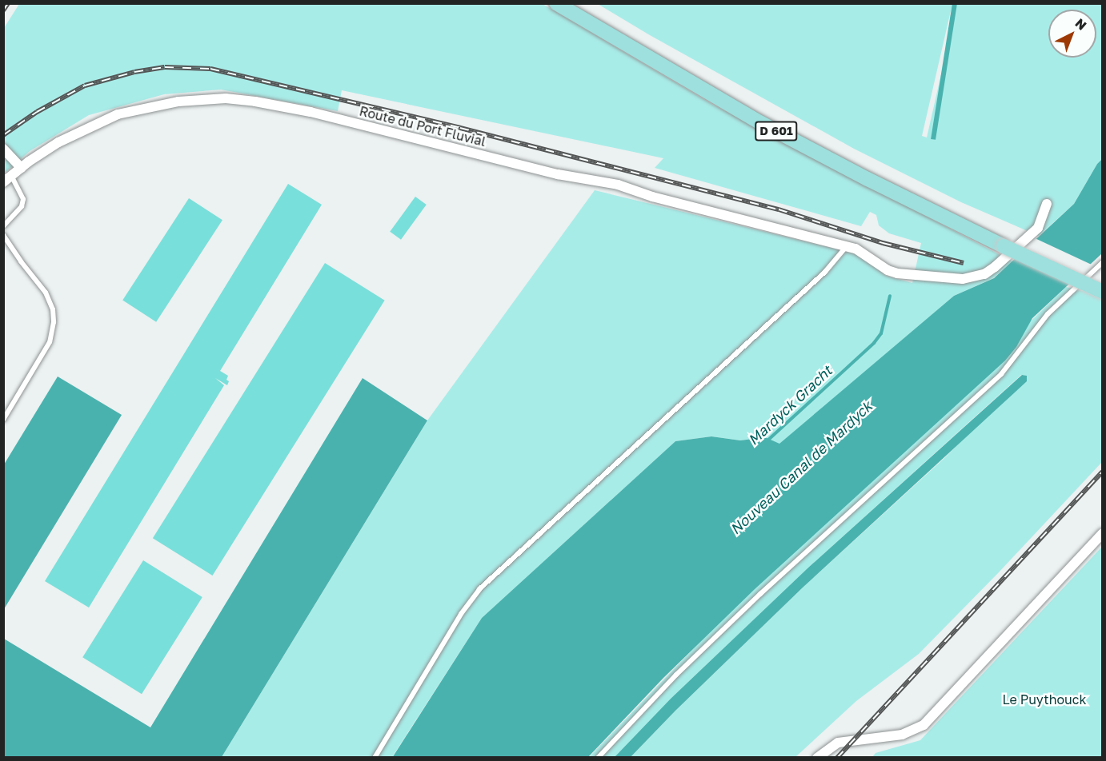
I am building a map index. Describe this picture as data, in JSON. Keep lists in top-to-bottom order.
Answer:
{
  "streets": {
    "main road": ["D 601"],
    "street": ["Route du Port Fluvial"]
  },
  "water": ["Mardyck Gracht", "Nouveau Canal de Mardyck"],
  "parks": ["Le Puythouck"],
  "north": "top right"
}
